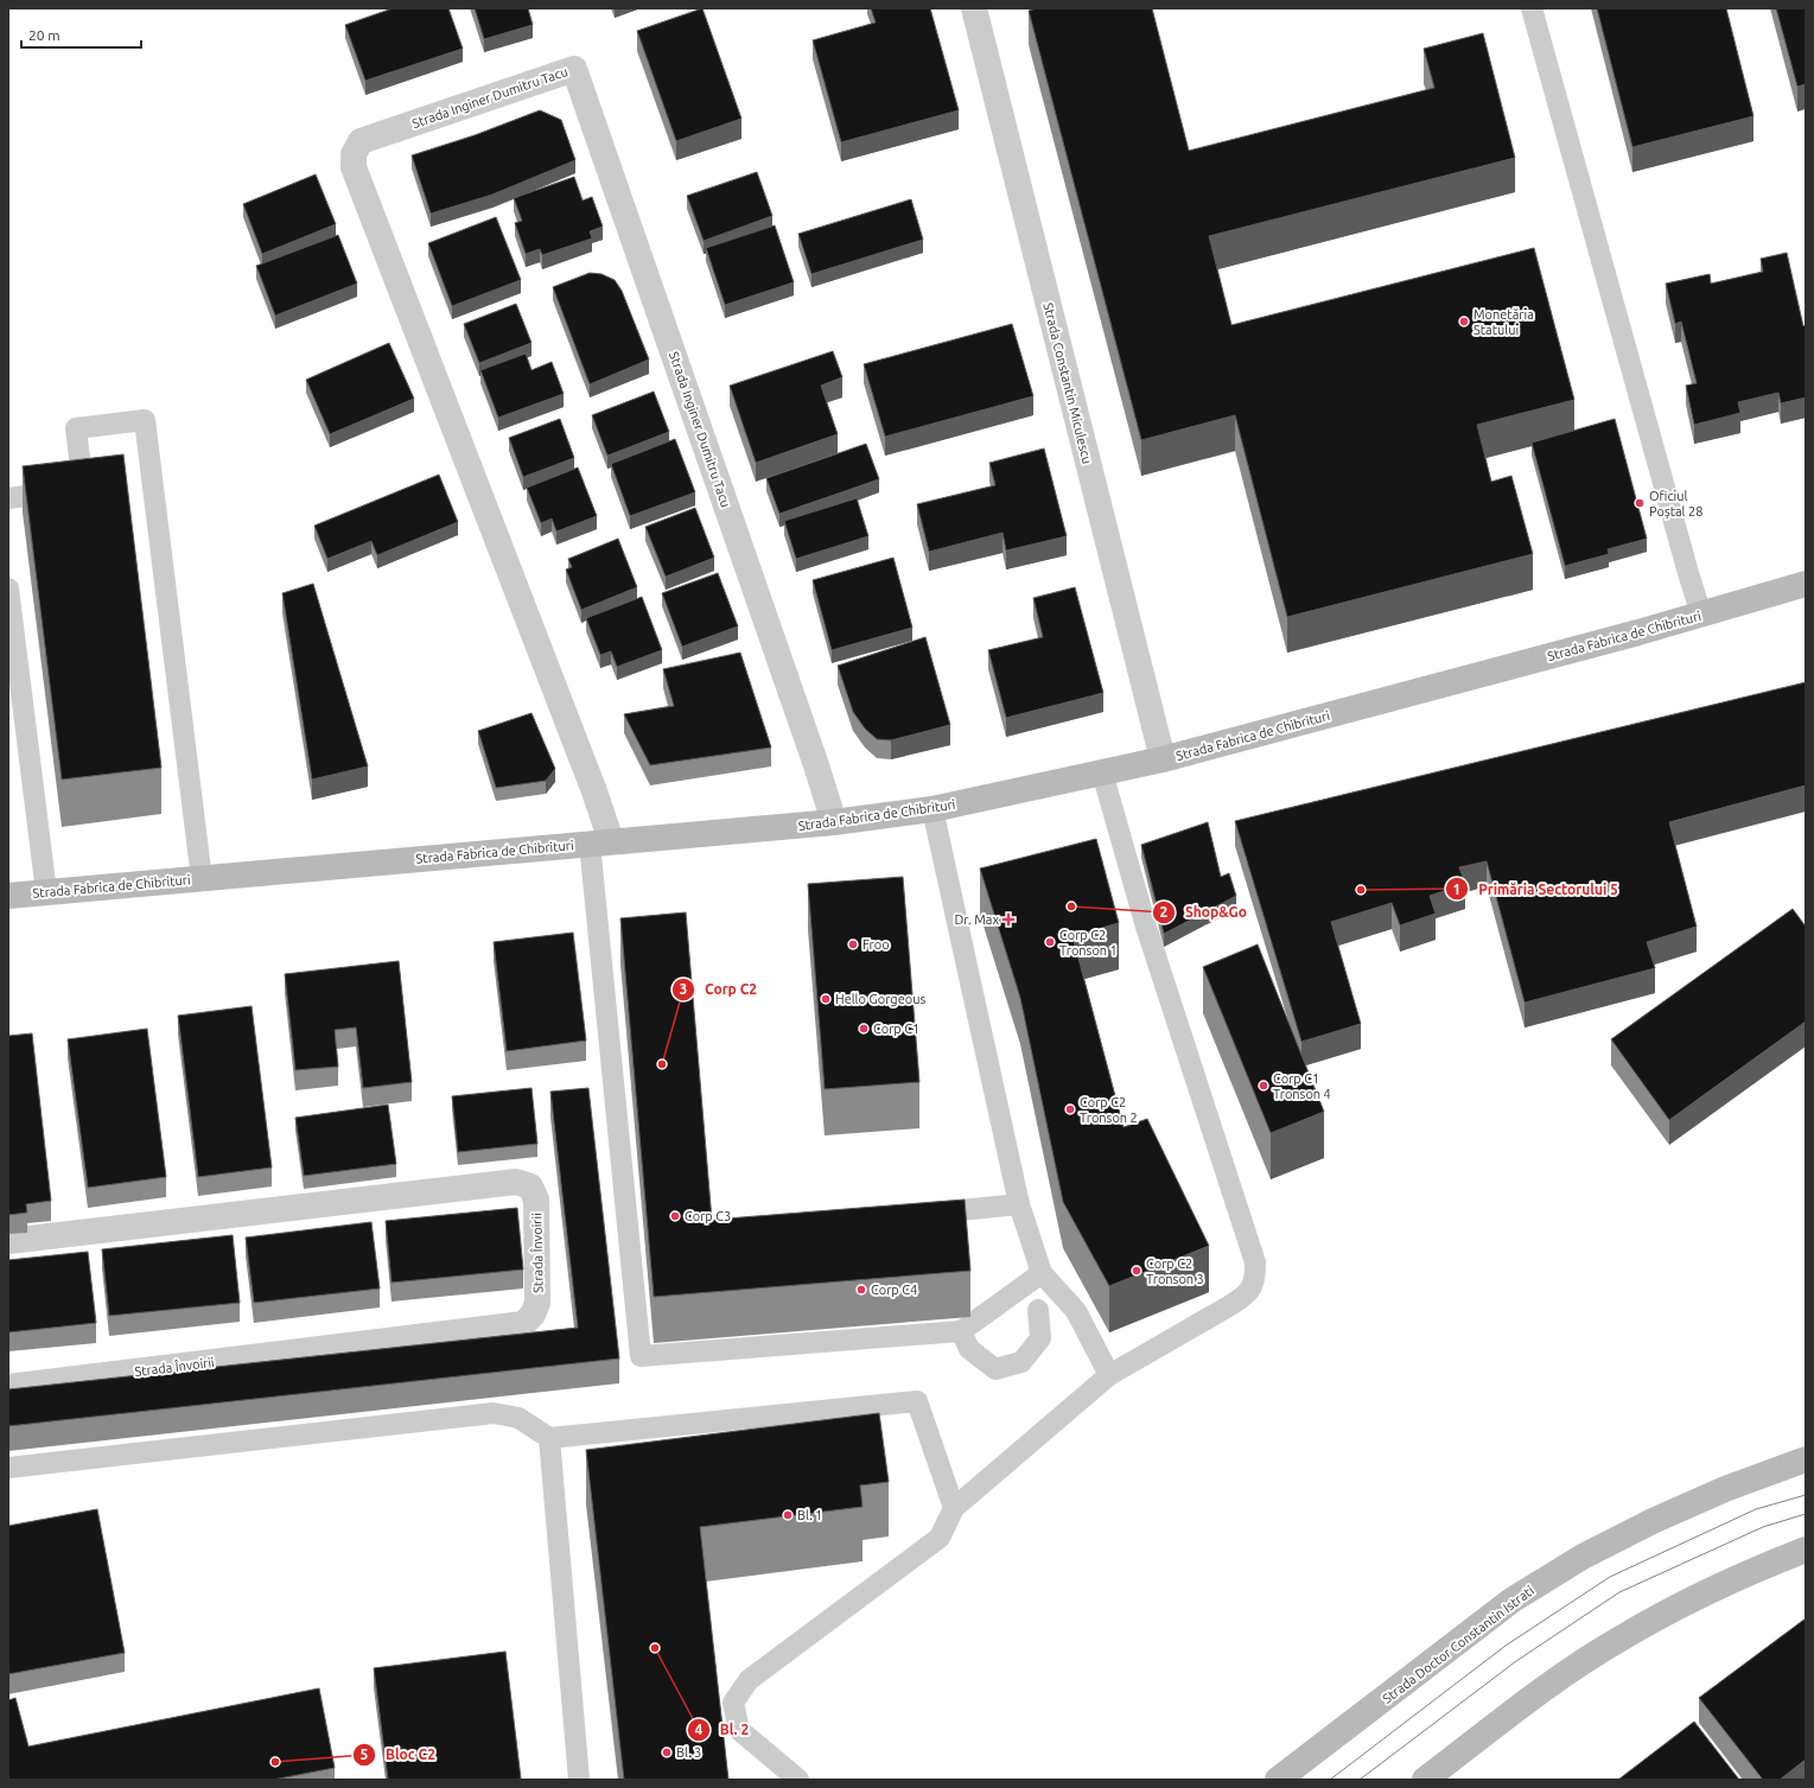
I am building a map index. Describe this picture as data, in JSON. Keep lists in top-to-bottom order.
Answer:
{
  "streets": {
    "street": [
      "Strada Inginer Dumitru Tacu",
      "Strada Constantin Miculescu",
      "Strada Fabrica de Chibrituri",
      "Strada Învoirii",
      "Strada Doctor Constantin Istrati"
    ]
  },
  "crossings": [
    ["Strada Inginer Dumitru Tacu", "Strada Fabrica de Chibrituri"],
    ["Strada Constantin Miculescu", "Strada Fabrica de Chibrituri"]
  ],
  "places": {
    "other": [
      "Monetăria Statului",
      "Oficiul Poștal 28",
      "Primăria Sectorului 5",
      "Shop&Go",
      "Corp C2 Tronson 1",
      "Froo",
      "Hello Gorgeous",
      "Corp C1",
      "Corp C2",
      "Corp C1 Tronson 4",
      "Corp C2 Tronson 2",
      "Corp C3",
      "Corp C2 Tronson 3",
      "Corp C4",
      "Bl. 1",
      "Bl. 2",
      "Bl. 3",
      "Bloc C2"
    ],
    "health": ["Dr. Max"]
  },
  "scale_bar": "20 m"
}
